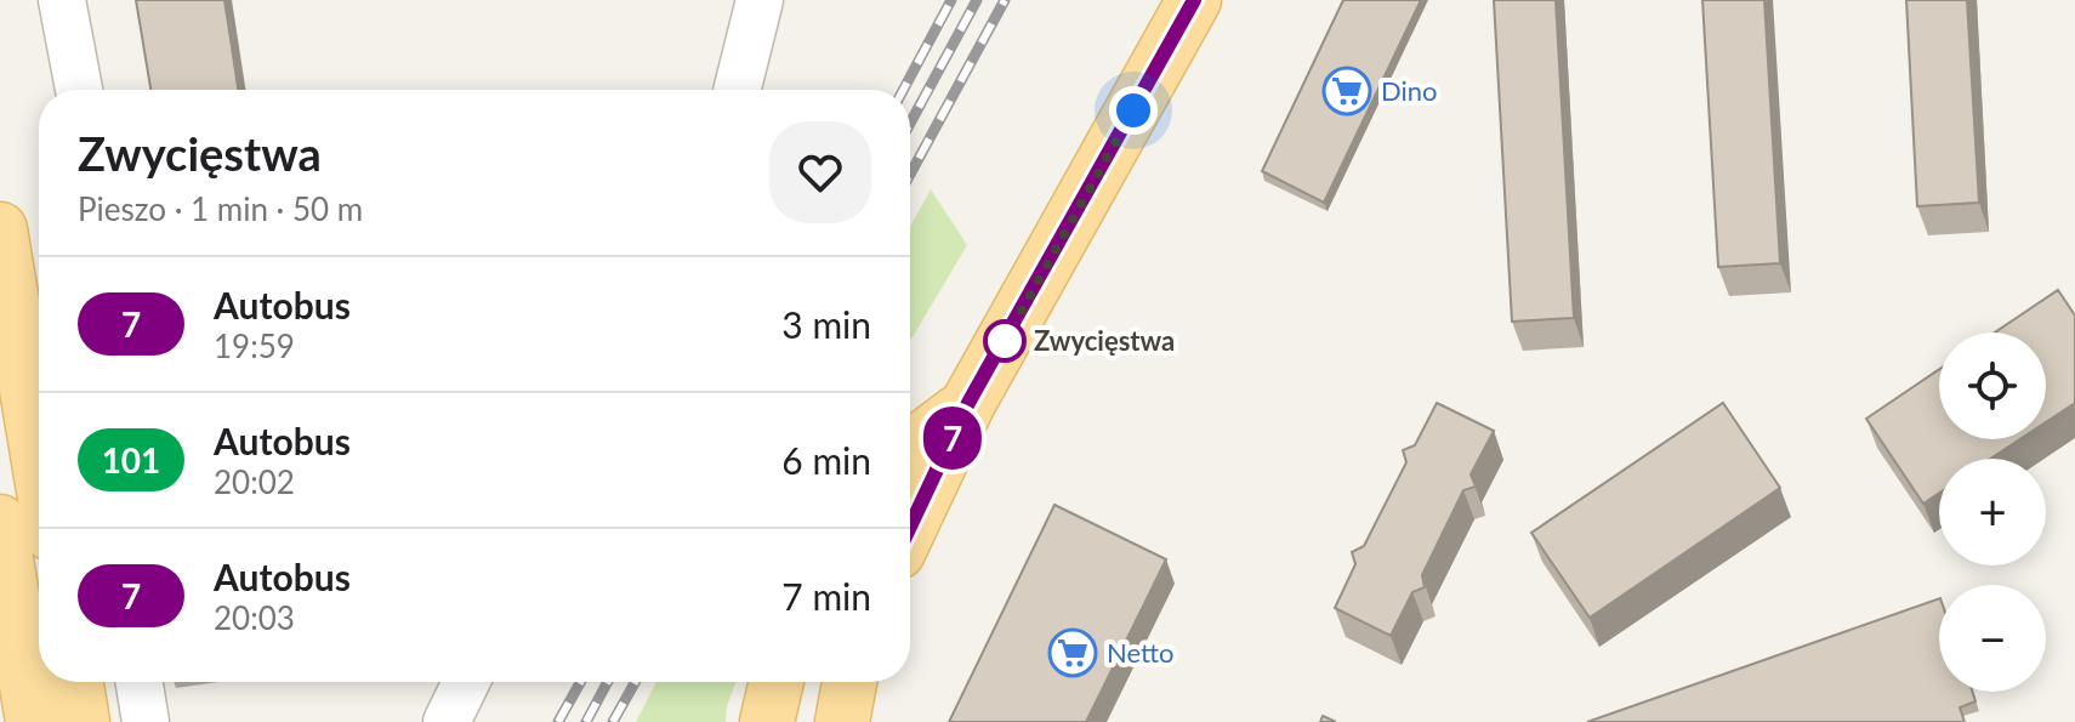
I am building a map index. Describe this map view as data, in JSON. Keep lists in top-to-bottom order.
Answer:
{
  "places": {
    "supermarket": ["Dino", "Netto"],
    "other": ["Zwycięstwa"]
  },
  "lines": ["bus line 7"],
  "page": {
    "on_map": "7",
    "heading": ["Zwycięstwa", "Pieszo · 1 min · 50 m"],
    "list": [
      {
        "mark": "7",
        "name": "Autobus",
        "note": "19:59",
        "value": "3 min"
      },
      {
        "mark": "101",
        "name": "Autobus",
        "note": "20:02",
        "value": "6 min"
      },
      {
        "mark": "7",
        "name": "Autobus",
        "note": "20:03",
        "value": "7 min"
      }
    ],
    "map_buttons": ["+", "−"]
  }
}
